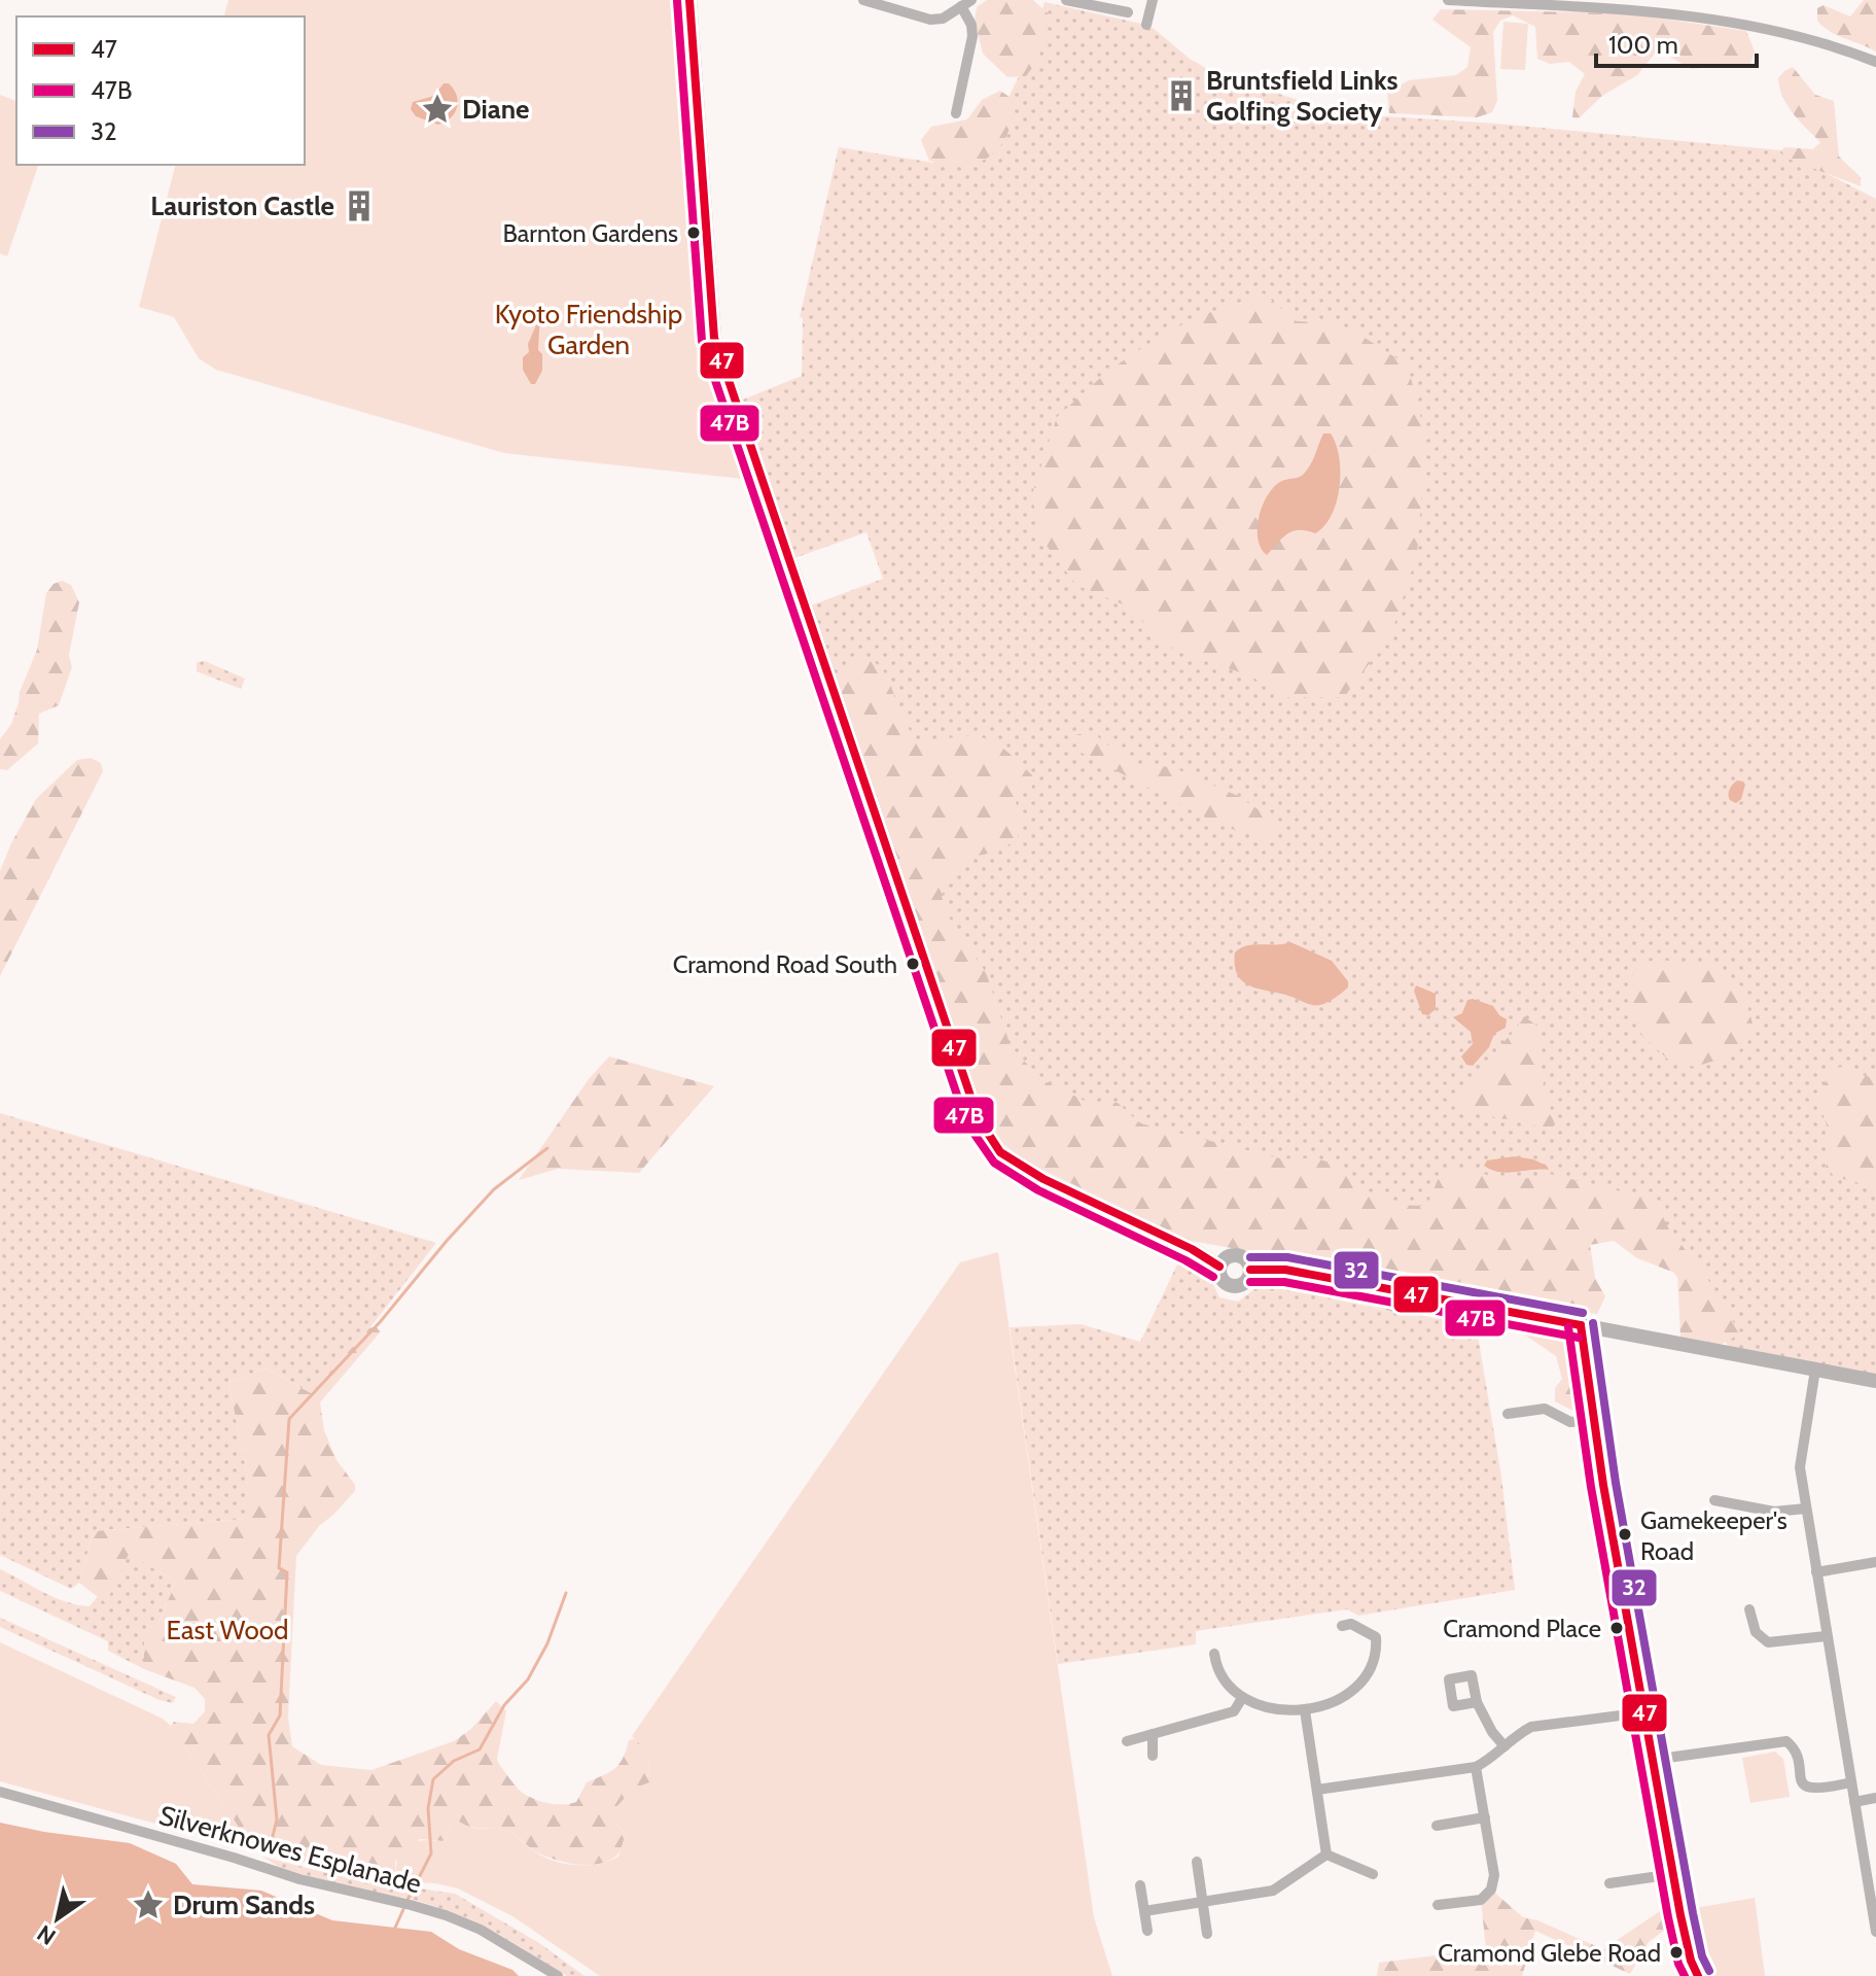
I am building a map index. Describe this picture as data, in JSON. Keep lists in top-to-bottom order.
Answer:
{
  "streets": {
    "street": ["Silverknowes Esplanade"]
  },
  "parks": ["Kyoto Friendship Garden", "East Wood"],
  "places": {
    "building": ["Bruntsfield Links Golfing Society", "Lauriston Castle"],
    "place": ["Diane", "Drum Sands"],
    "other": [
      "Barnton Gardens",
      "Cramond Road South",
      "Gamekeeper's Road",
      "Cramond Place",
      "Cramond Glebe Road"
    ]
  },
  "lines": ["transit line 47", "transit line 47B", "transit line 32"],
  "legend": ["47", "47B", "32"],
  "scale_bar": "100 m",
  "north": "bottom left"
}
